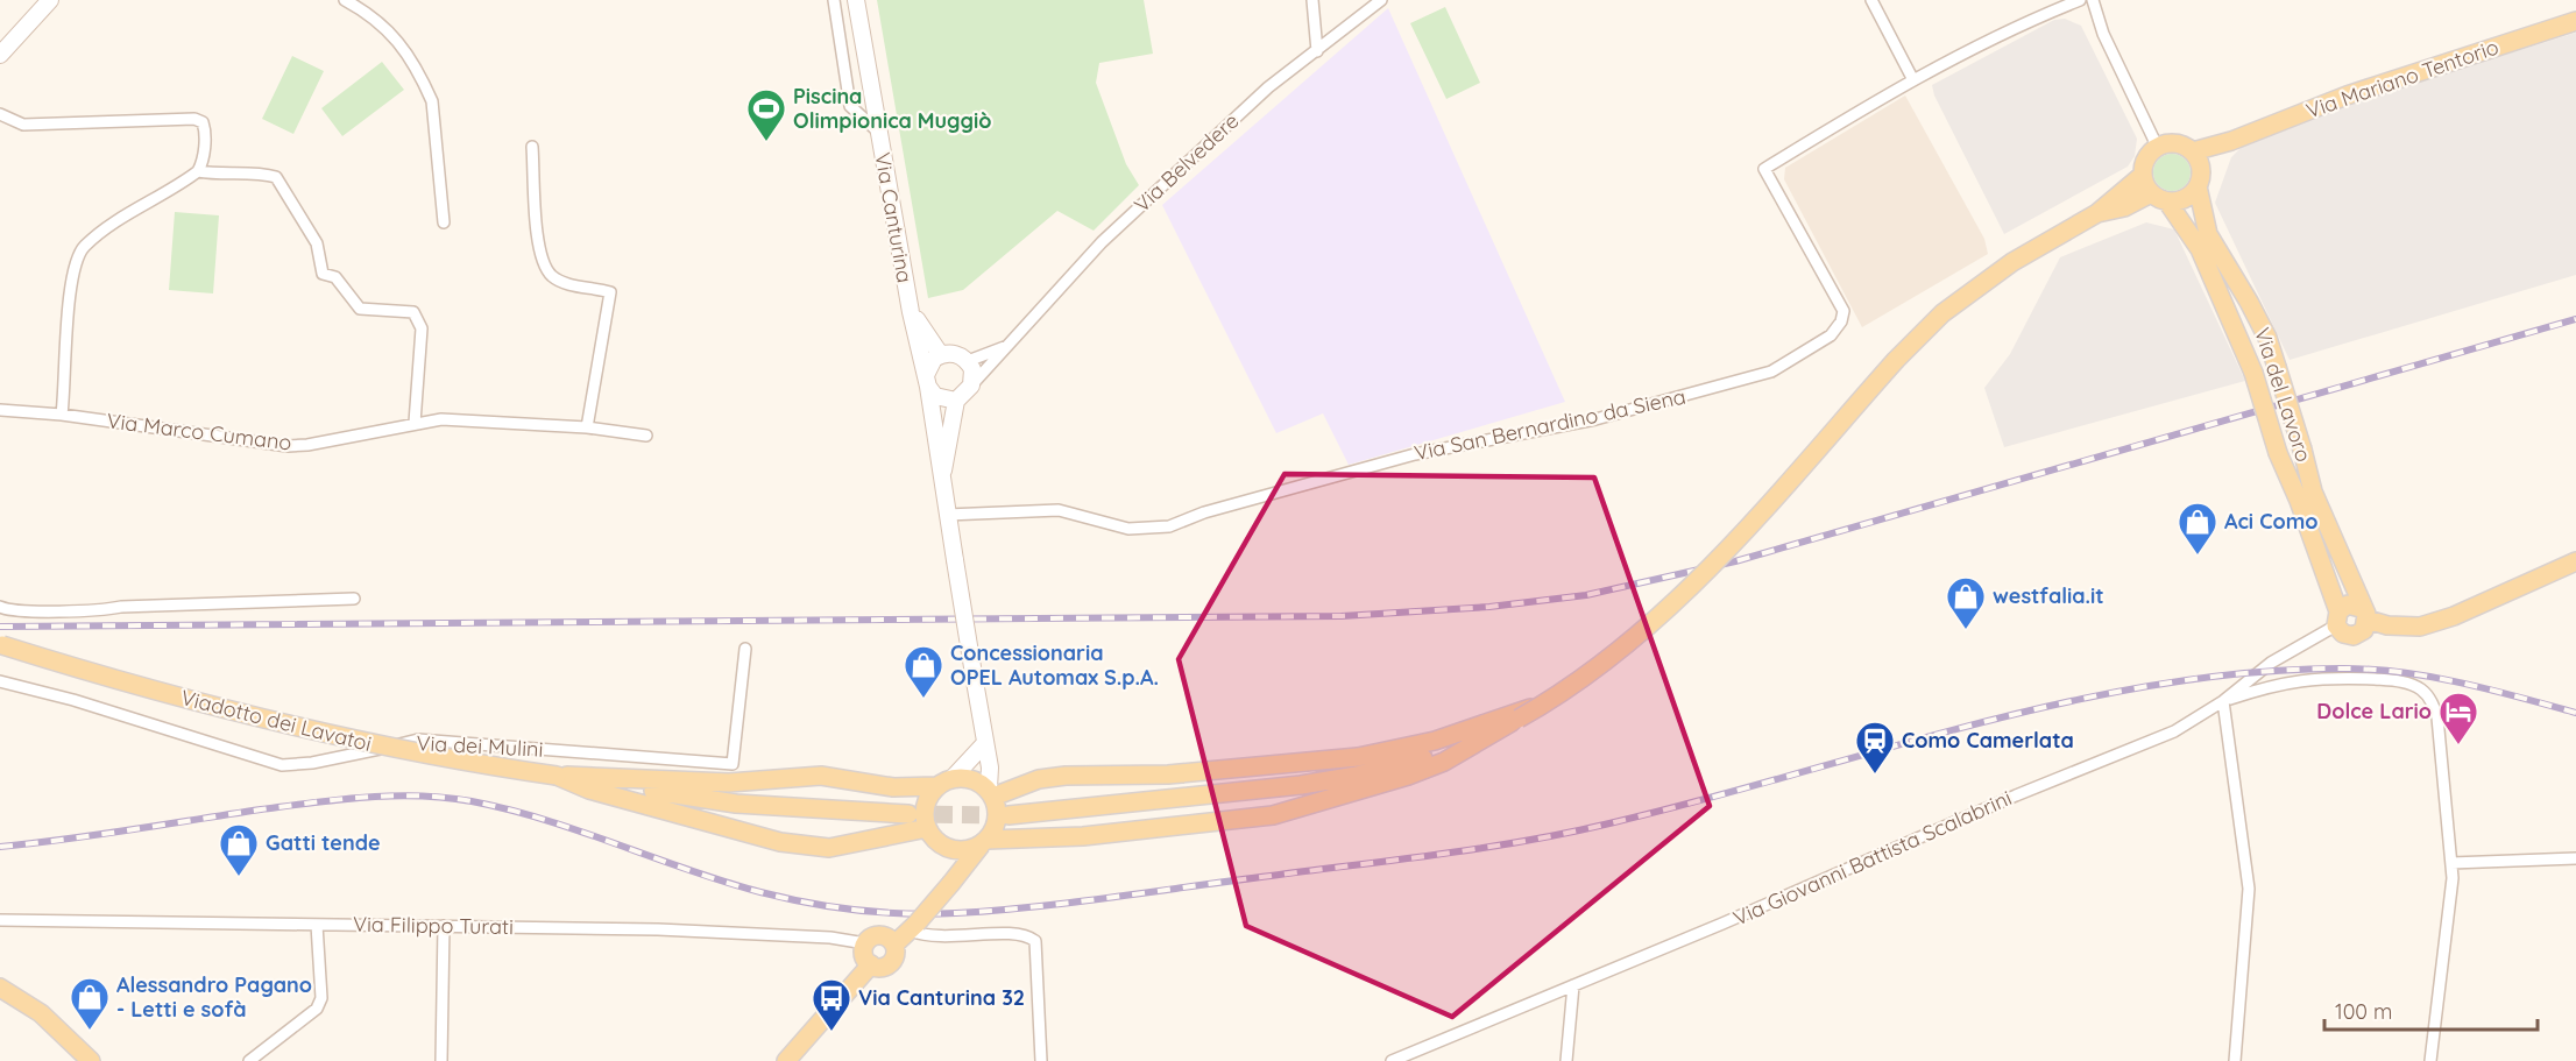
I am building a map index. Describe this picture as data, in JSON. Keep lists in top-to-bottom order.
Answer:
{
  "streets": {
    "main road": [
      "Via Mariano Tentorio",
      "Via Canturina",
      "Via del Lavoro",
      "Viadotto dei Lavatoi"
    ],
    "street": [
      "Via Belvedere",
      "Via San Bernardino da Siena",
      "Via Marco Cumano",
      "Via dei Mulini",
      "Via Giovanni Battista Scalabrini",
      "Via Filippo Turati"
    ]
  },
  "crossings": [
    ["Via Mariano Tentorio", "Via del Lavoro"],
    ["Via Belvedere", "Via Canturina"],
    ["Via Canturina", "Via San Bernardino da Siena"],
    ["Via del Lavoro", "Via Giovanni Battista Scalabrini"]
  ],
  "places": {
    "sports": ["Piscina Olimpionica Muggiò"],
    "shop": [
      "Aci Como",
      "westfalia.it",
      "Concessionaria OPEL Automax S.p.A.",
      "Gatti tende",
      "Alessandro Pagano - Letti e sofà"
    ],
    "hotel": ["Dolce Lario"],
    "station": ["Como Camerlata"],
    "bus stop": ["Via Canturina 32"]
  },
  "scale_bar": "100 m"
}
